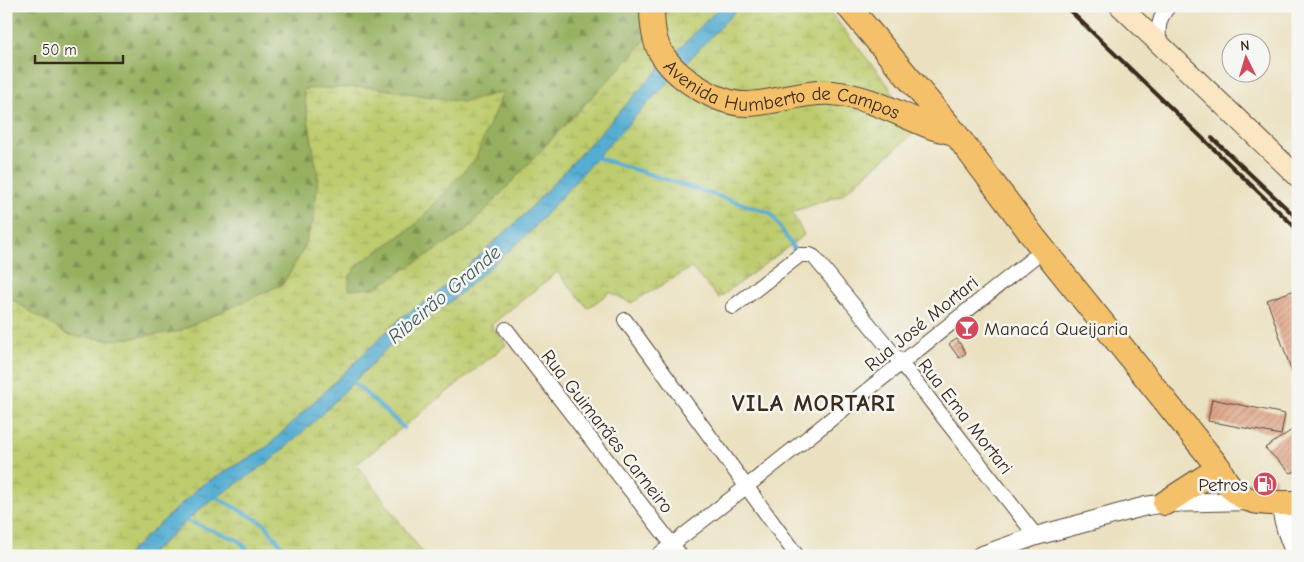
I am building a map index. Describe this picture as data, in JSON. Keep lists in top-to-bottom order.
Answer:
{
  "streets": {
    "highway": ["Avenida Humberto de Campos"],
    "street": ["Rua José Mortari", "Rua Ema Mortari", "Rua Guimarães Carneiro"]
  },
  "crossings": [
    ["Avenida Humberto de Campos", "Rua José Mortari"],
    ["Rua José Mortari", "Rua Ema Mortari"],
    ["Rua José Mortari", "Rua Guimarães Carneiro"]
  ],
  "districts": ["VILA MORTARI"],
  "water": ["Ribeirão Grande"],
  "places": {
    "bar": ["Manacá Queijaria"],
    "fuel station": ["Petros"]
  },
  "scale_bar": "50 m",
  "north": "top"
}
